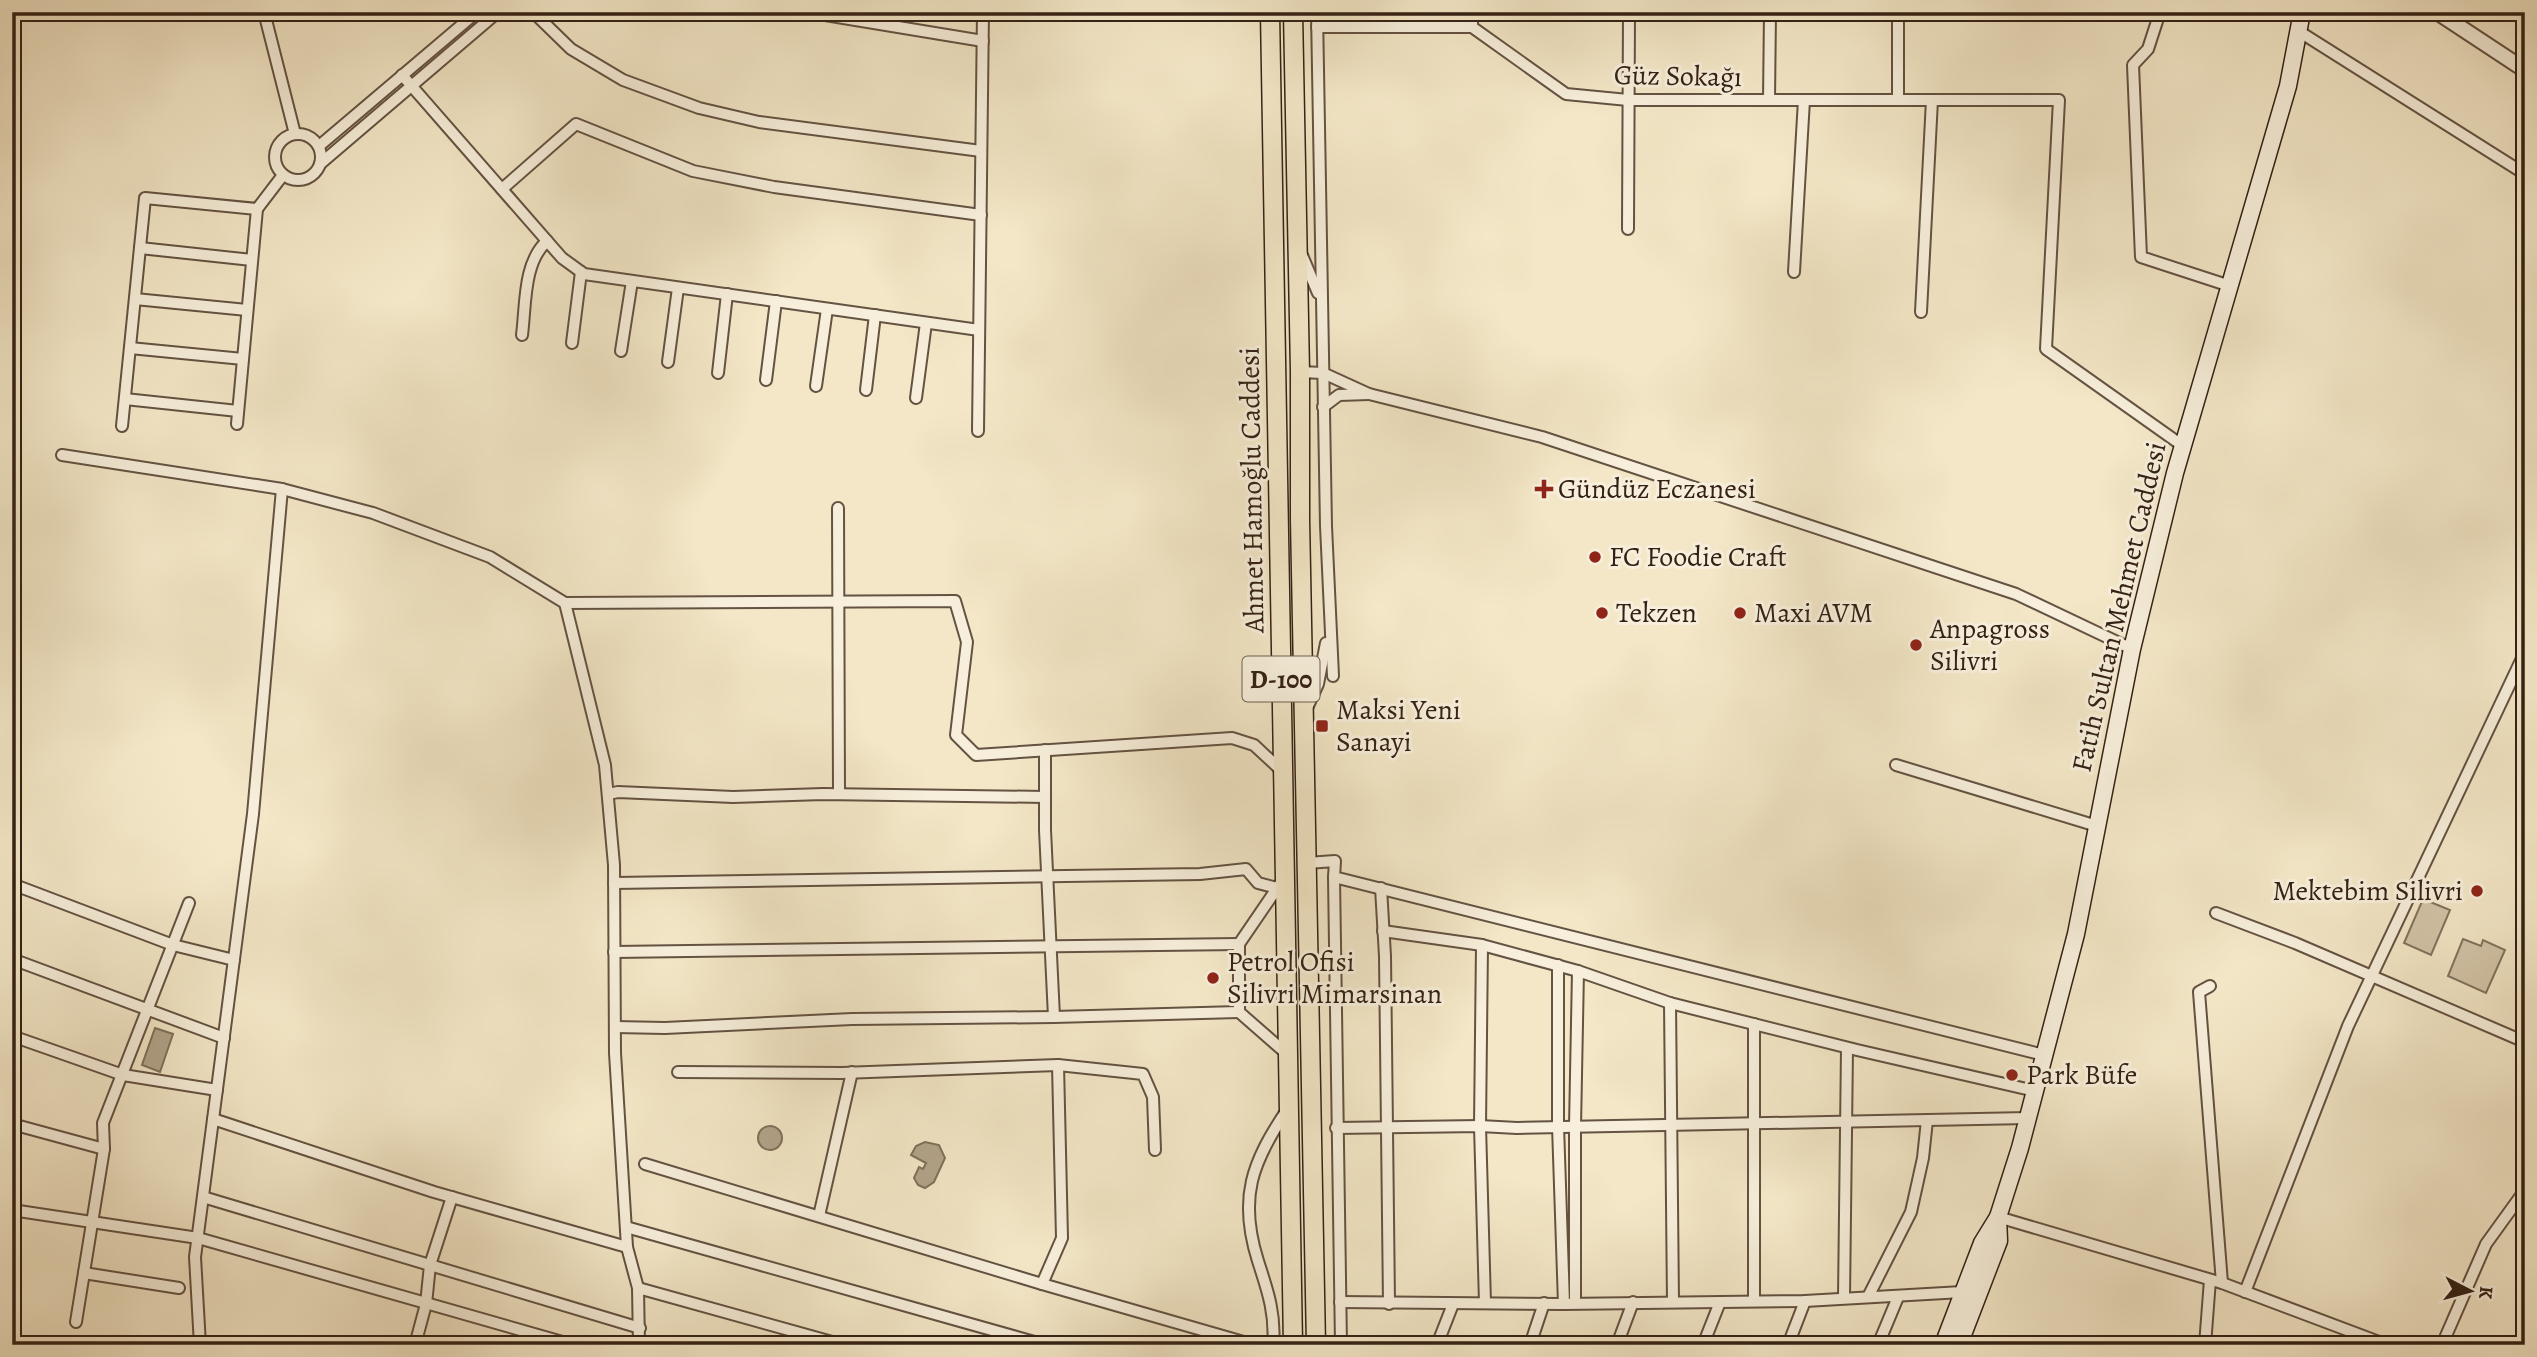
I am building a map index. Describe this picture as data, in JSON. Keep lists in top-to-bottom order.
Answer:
{
  "streets": {
    "highway": ["Ahmet Hamoğlu Caddesi", "D-100"],
    "main road": ["Fatih Sultan Mehmet Caddesi"],
    "street": ["Güz Sokağı"]
  },
  "crossings": [
    ["Güz Sokağı", "Fatih Sultan Mehmet Caddesi"]
  ],
  "places": {
    "health": ["Gündüz Eczanesi"],
    "other": [
      "FC Foodie Craft",
      "Tekzen",
      "Maxi AVM",
      "Anpagross Silivri",
      "Mektebim Silivri",
      "Petrol Ofisi Silivri Mimarsinan",
      "Park Büfe"
    ],
    "transit": ["Maksi Yeni Sanayi"]
  },
  "north": "right"
}
